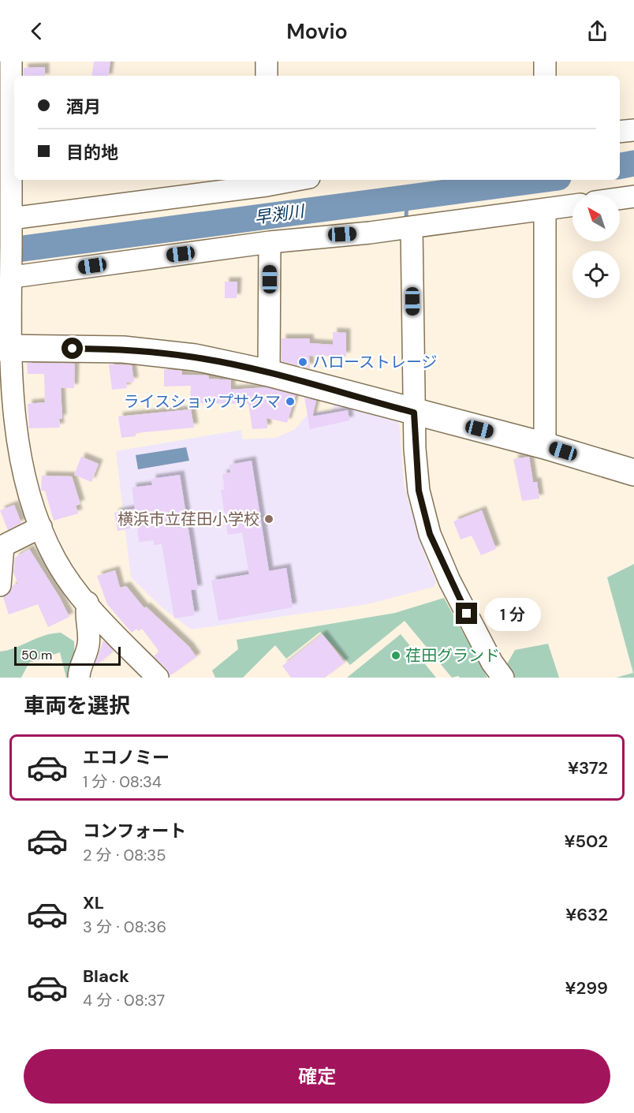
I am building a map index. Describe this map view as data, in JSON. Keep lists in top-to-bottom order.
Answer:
{
  "water": ["早渕川"],
  "places": [
    "ハローストレージ",
    "ライスショップサクマ",
    "横浜市立荏田小学校",
    "荏田グランド"
  ],
  "scale_bar": "50 m",
  "north": "top left",
  "page": {
    "header": "Movio",
    "banner": ["酒月", "目的地"],
    "bubble": "1 分",
    "scale": "50 m",
    "heading": "車両を選択",
    "list": [
      {
        "name": "エコノミー",
        "note": "1 分 · 08:34",
        "value": "¥372"
      },
      {
        "name": "コンフォート",
        "note": "2 分 · 08:35",
        "value": "¥502"
      },
      {
        "name": "XL",
        "note": "3 分 · 08:36",
        "value": "¥632"
      },
      {
        "name": "Black",
        "note": "4 分 · 08:37",
        "value": "¥299"
      }
    ],
    "buttons": "確定"
  }
}
